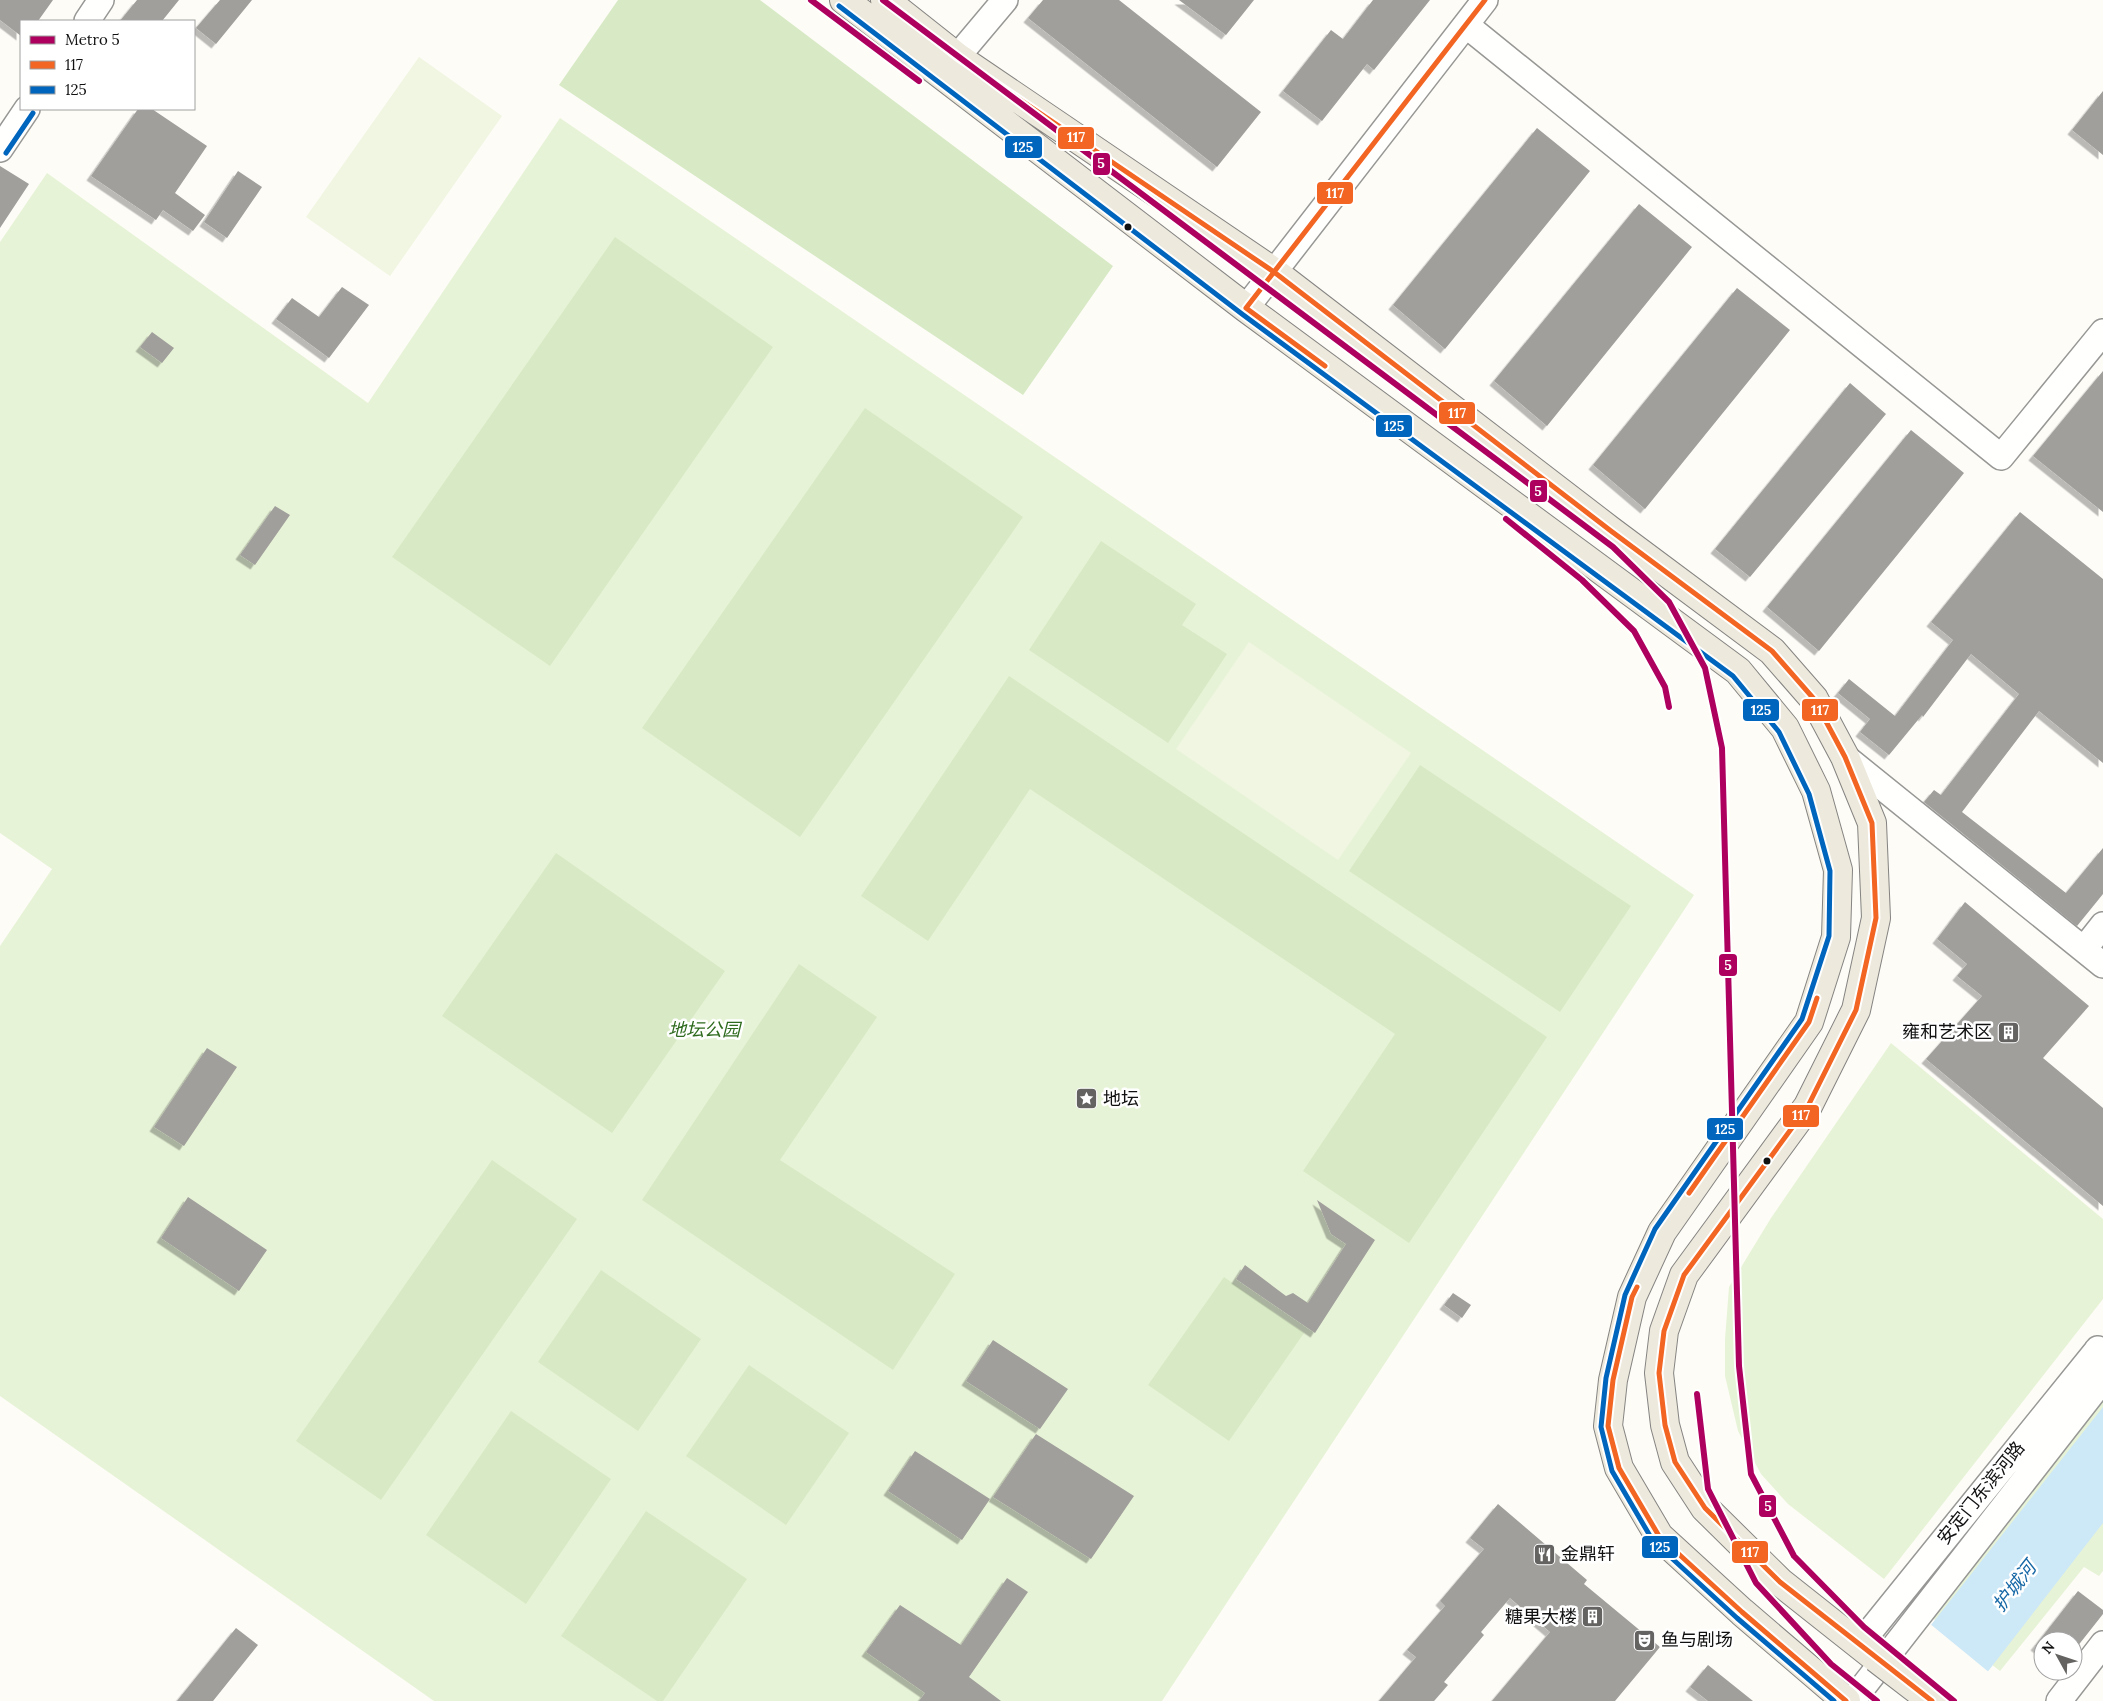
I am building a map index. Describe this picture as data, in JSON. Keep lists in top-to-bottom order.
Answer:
{
  "streets": {
    "street": ["安定门东滨河路"]
  },
  "water": ["护城河"],
  "parks": ["地坛公园"],
  "places": {
    "building": ["雍和艺术区", "糖果大楼"],
    "place": ["地坛"],
    "restaurant": ["金鼎轩"],
    "theatre": ["鱼与剧场"]
  },
  "lines": ["metro line 5", "transit line 117", "transit line 125"],
  "legend": ["Metro 5", "117", "125"],
  "north": "top left"
}
